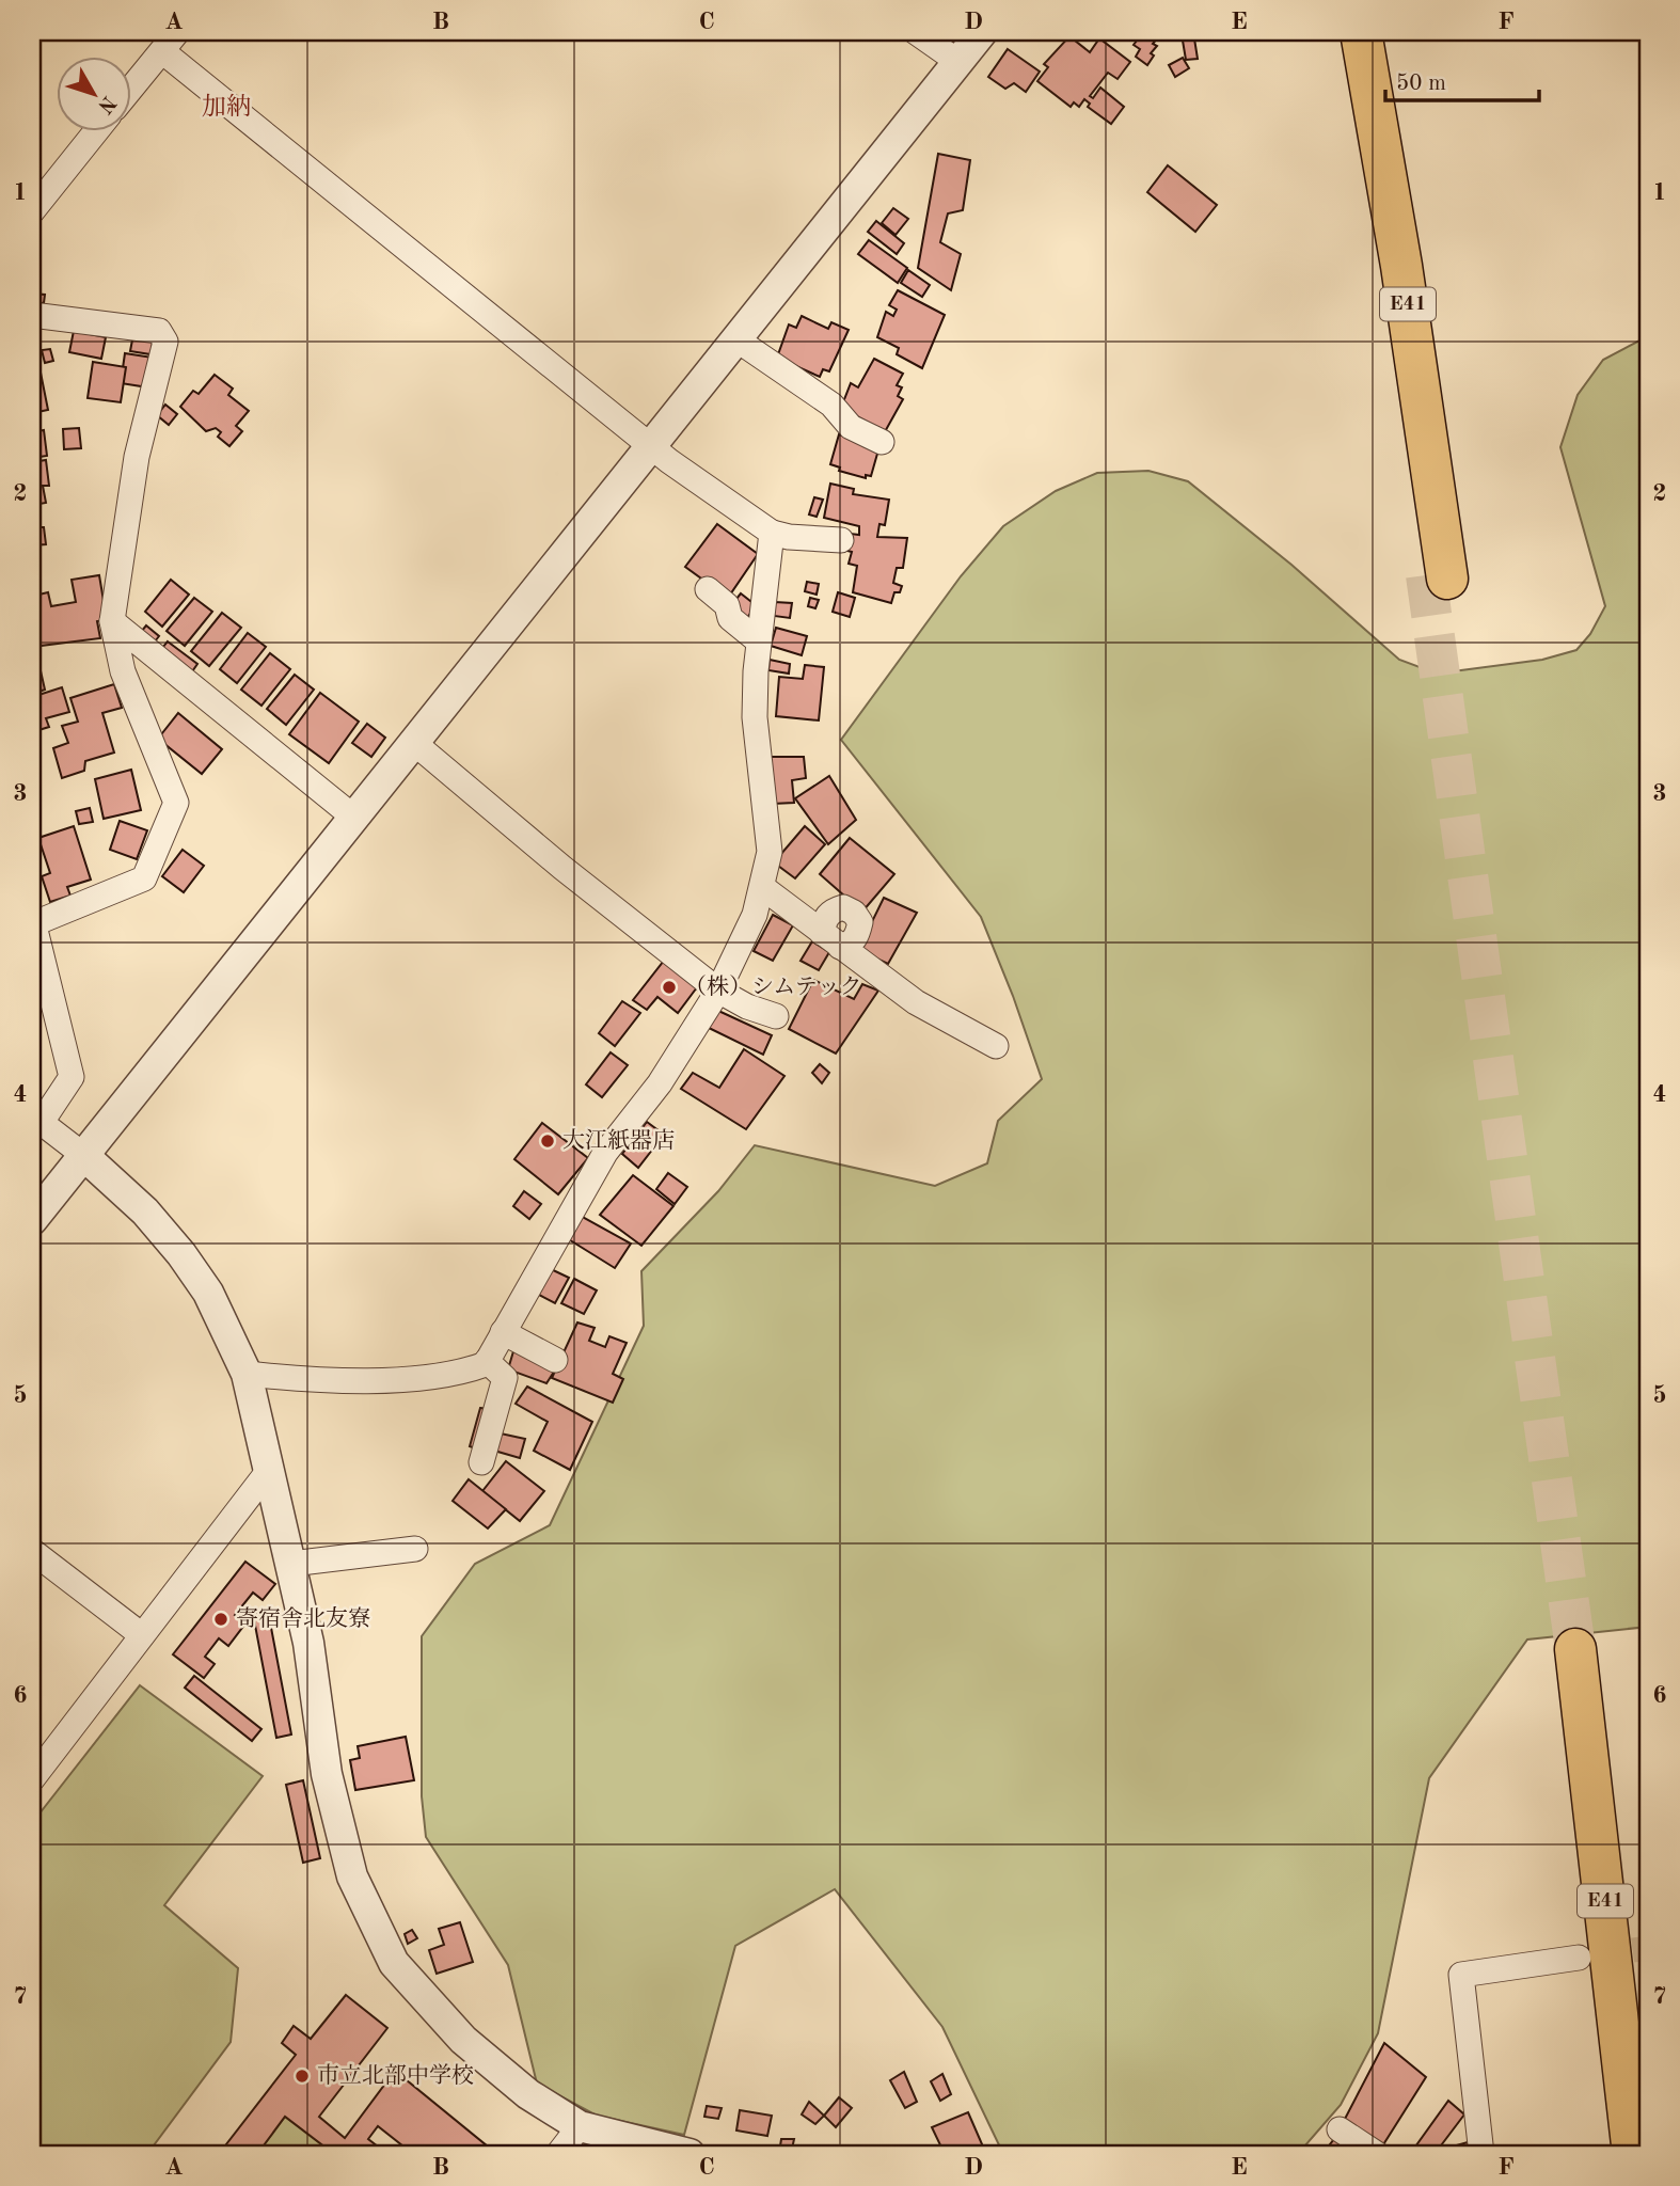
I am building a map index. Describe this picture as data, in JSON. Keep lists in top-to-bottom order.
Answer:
{
  "streets": {
    "highway": ["E41"]
  },
  "districts": ["加納"],
  "places": [
    "（株）シムテック",
    "大江紙器店",
    "寄宿舎北友寮",
    "市立北部中学校"
  ],
  "scale_bar": "50 m",
  "north": "bottom right",
  "grid": {
    "columns": [
      "A",
      "B",
      "C",
      "D",
      "E",
      "F"
    ],
    "rows": [
      "1",
      "2",
      "3",
      "4",
      "5",
      "6",
      "7"
    ]
  }
}
